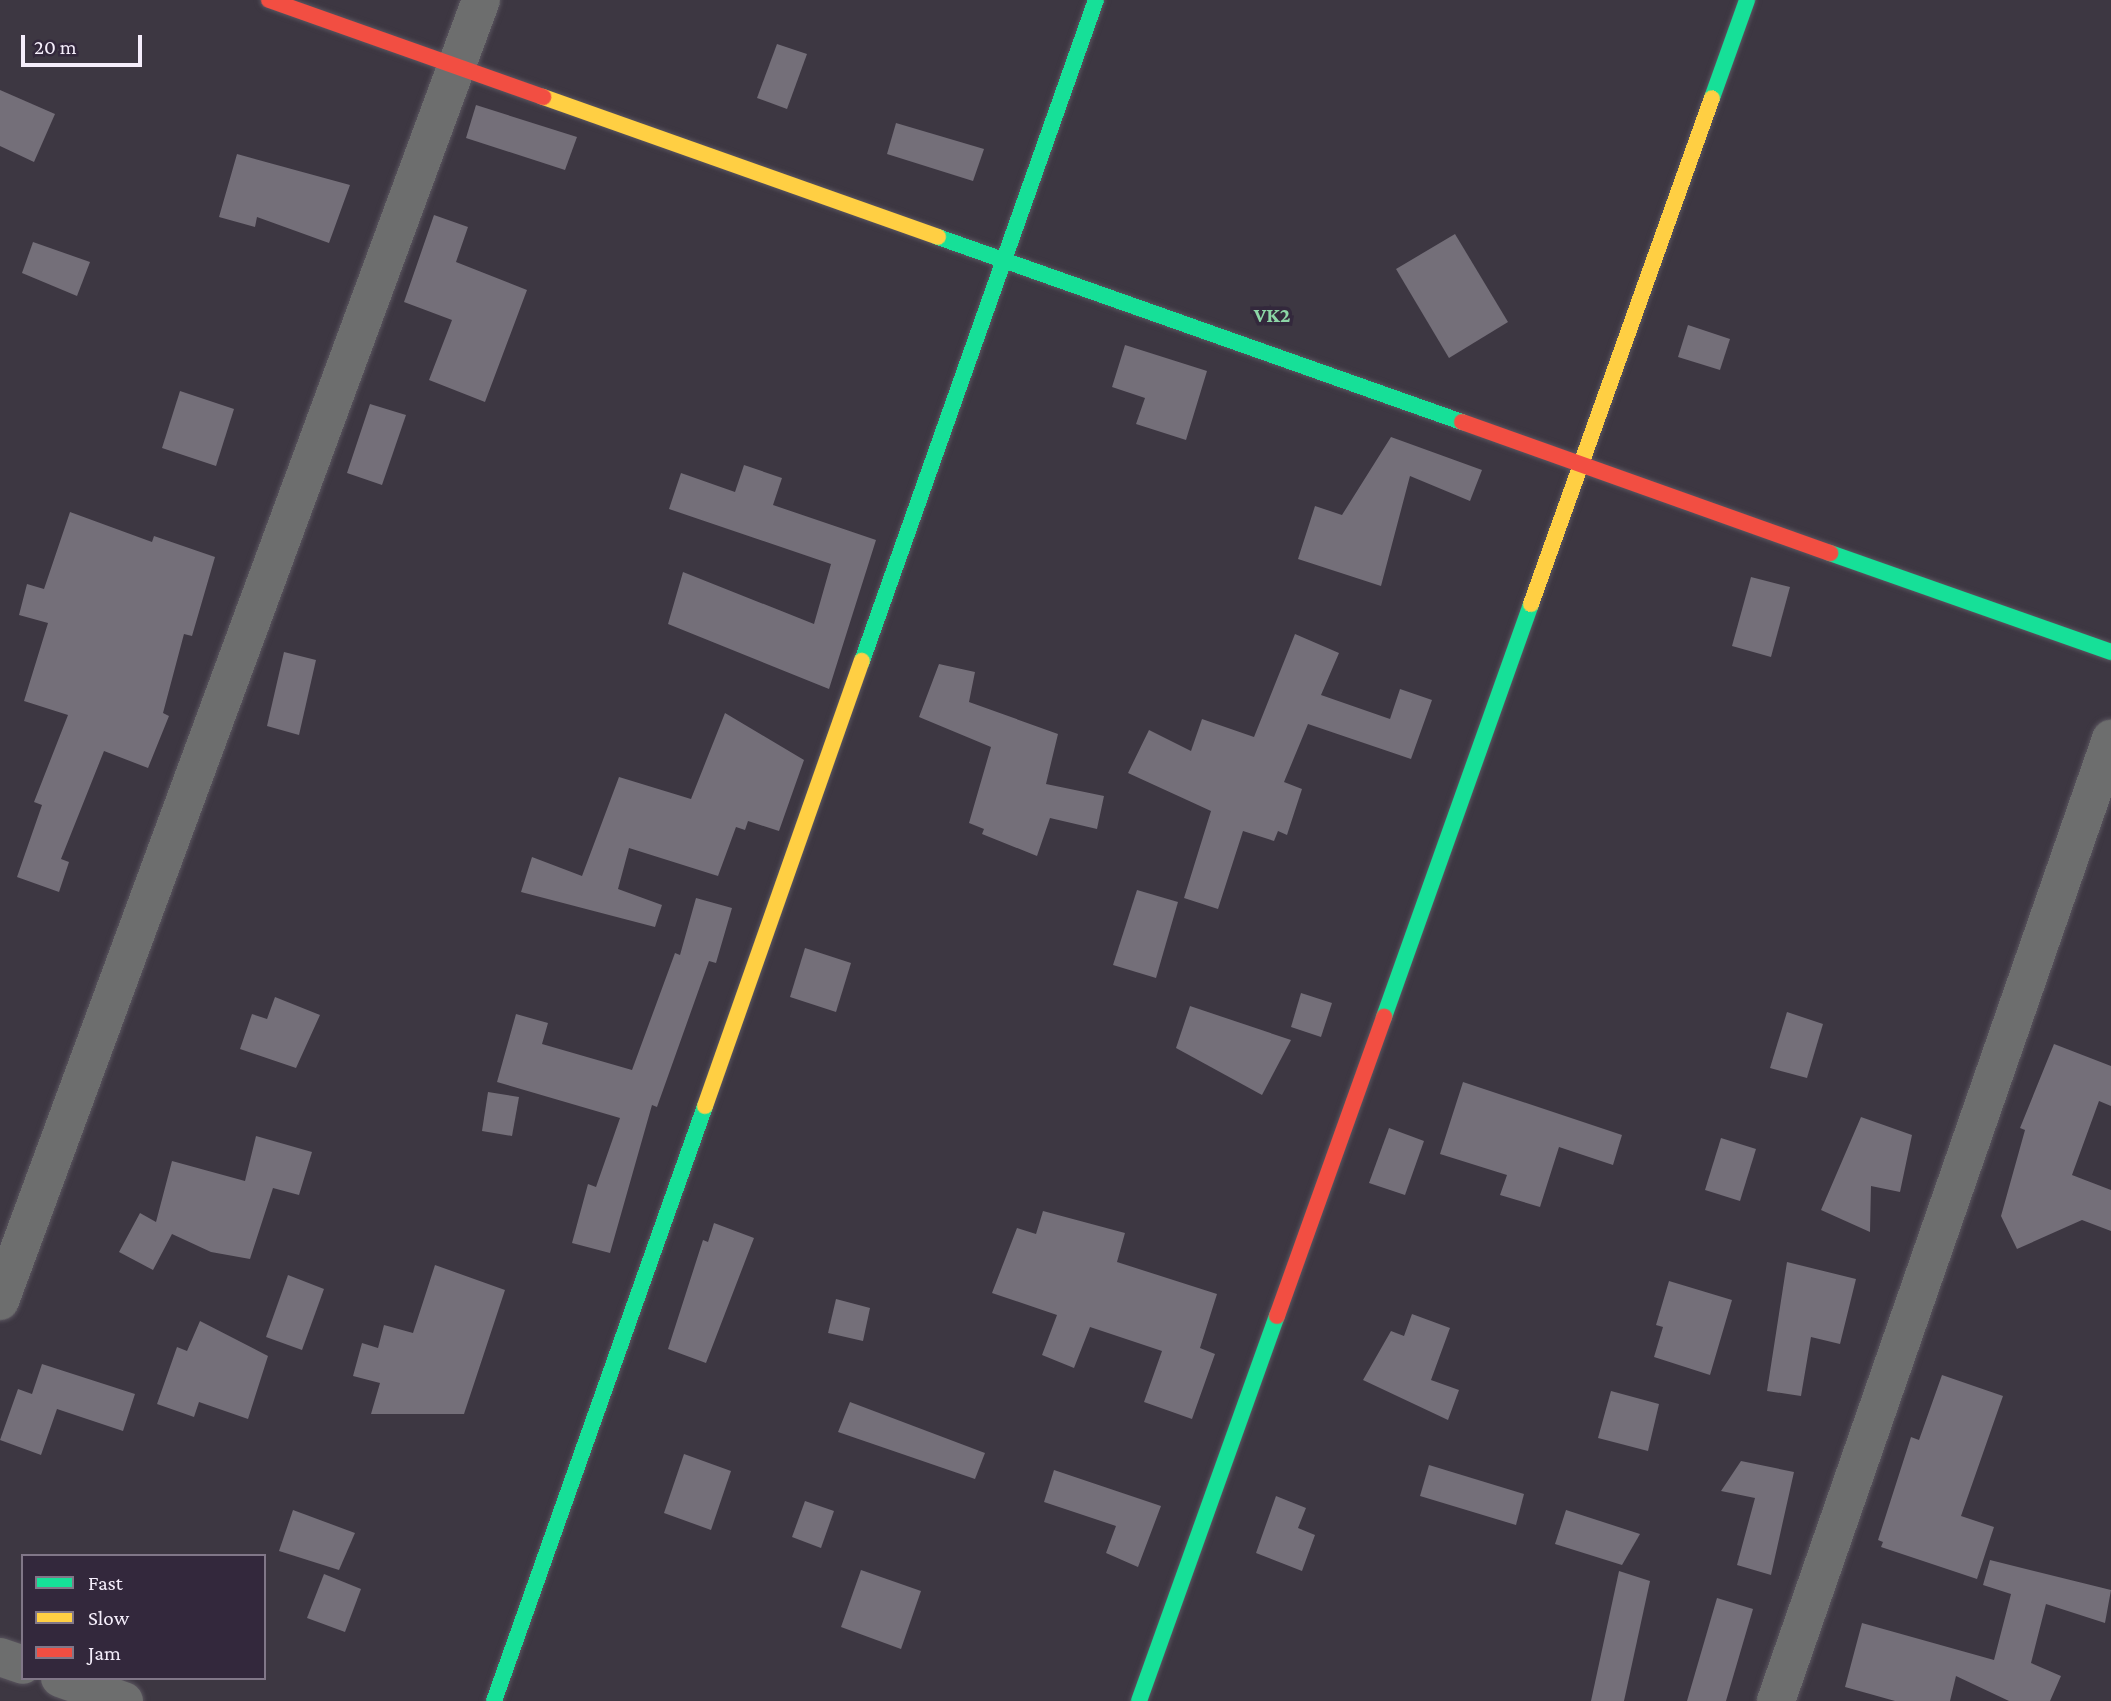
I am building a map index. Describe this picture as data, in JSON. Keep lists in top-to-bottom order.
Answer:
{
  "districts": ["VK2"],
  "legend": ["Fast", "Slow", "Jam"],
  "scale_bar": "20 m"
}
